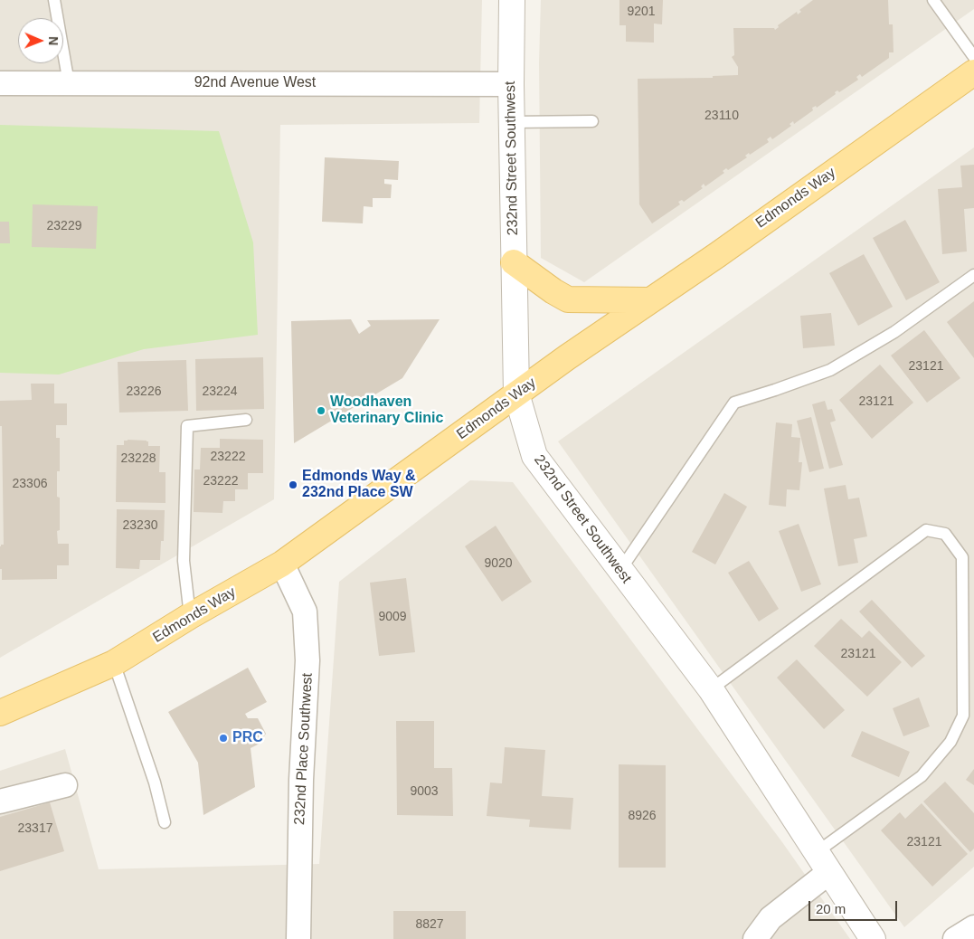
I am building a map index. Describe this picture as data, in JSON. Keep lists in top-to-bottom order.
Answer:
{
  "streets": {
    "main road": ["Edmonds Way"],
    "street": ["92nd Avenue West", "232nd Street Southwest", "232nd Place Southwest"]
  },
  "crossings": [
    ["92nd Avenue West", "232nd Street Southwest"],
    ["232nd Street Southwest", "Edmonds Way"],
    ["Edmonds Way", "232nd Place Southwest"]
  ],
  "places": ["Woodhaven Veterinary Clinic", "Edmonds Way & 232nd Place SW", "PRC"],
  "house_numbers": [
    "9201",
    "23110",
    "23229",
    "23121",
    "23226",
    "23224",
    "23121",
    "23222",
    "23228",
    "23222",
    "23306",
    "23230",
    "9020",
    "9009",
    "23121",
    "9003",
    "8926",
    "23317",
    "23121",
    "8827"
  ],
  "scale_bar": "20 m",
  "north": "right"
}
